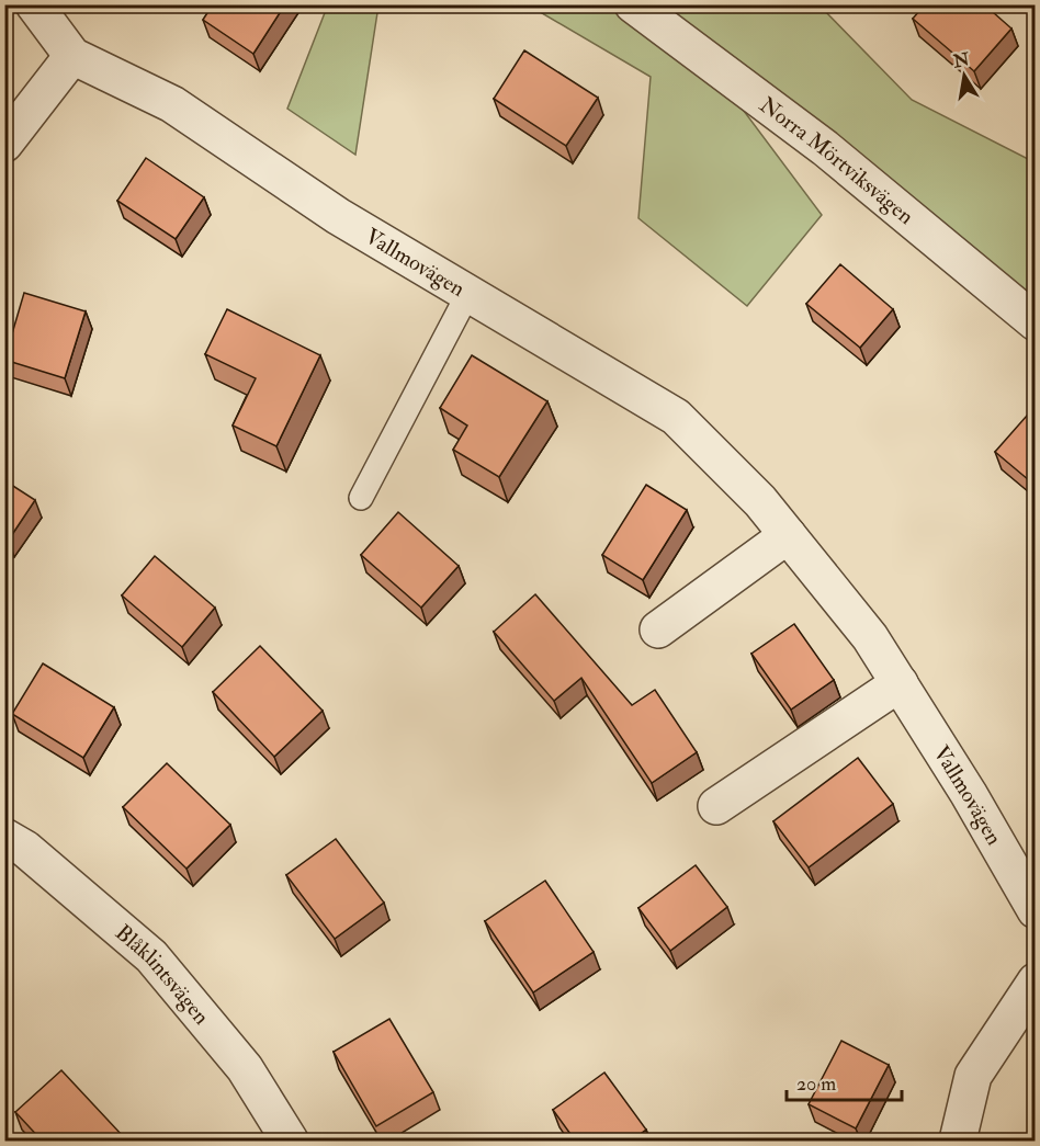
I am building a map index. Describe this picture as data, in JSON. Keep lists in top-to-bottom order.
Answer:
{
  "streets": {
    "street": ["Norra Mörtviksvägen", "Vallmovägen", "Blåklintsvägen"]
  },
  "scale_bar": "20 m",
  "north": "top"
}
